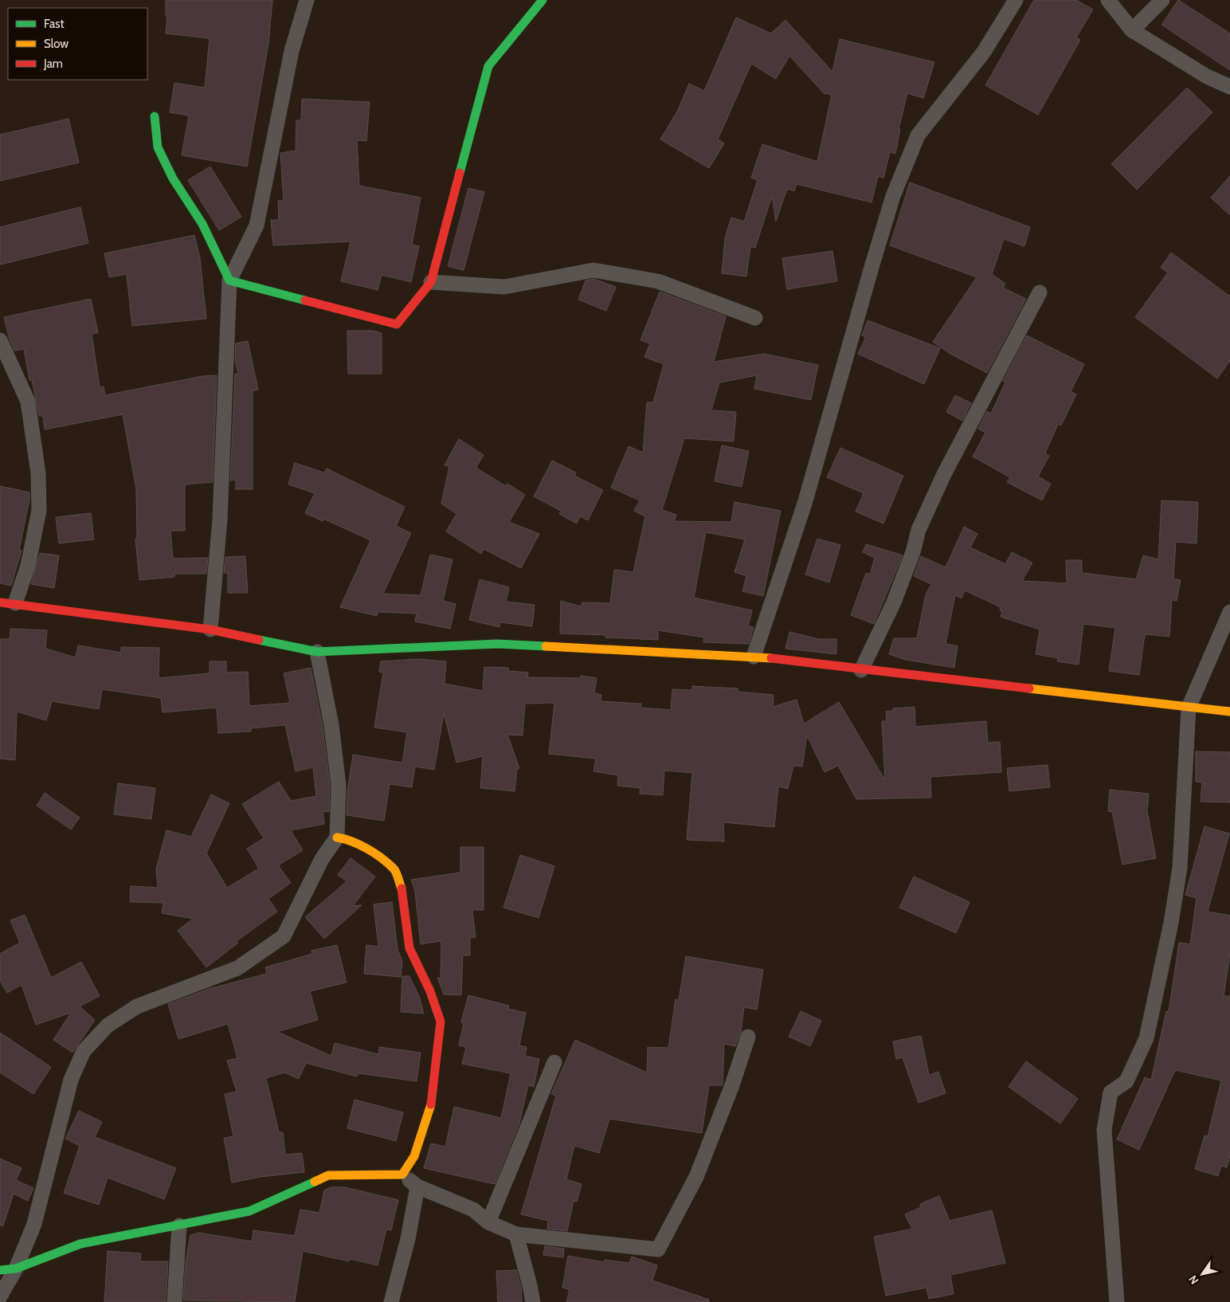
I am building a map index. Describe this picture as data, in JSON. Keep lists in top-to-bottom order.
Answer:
{
  "legend": ["Fast", "Slow", "Jam"],
  "north": "bottom left"
}
